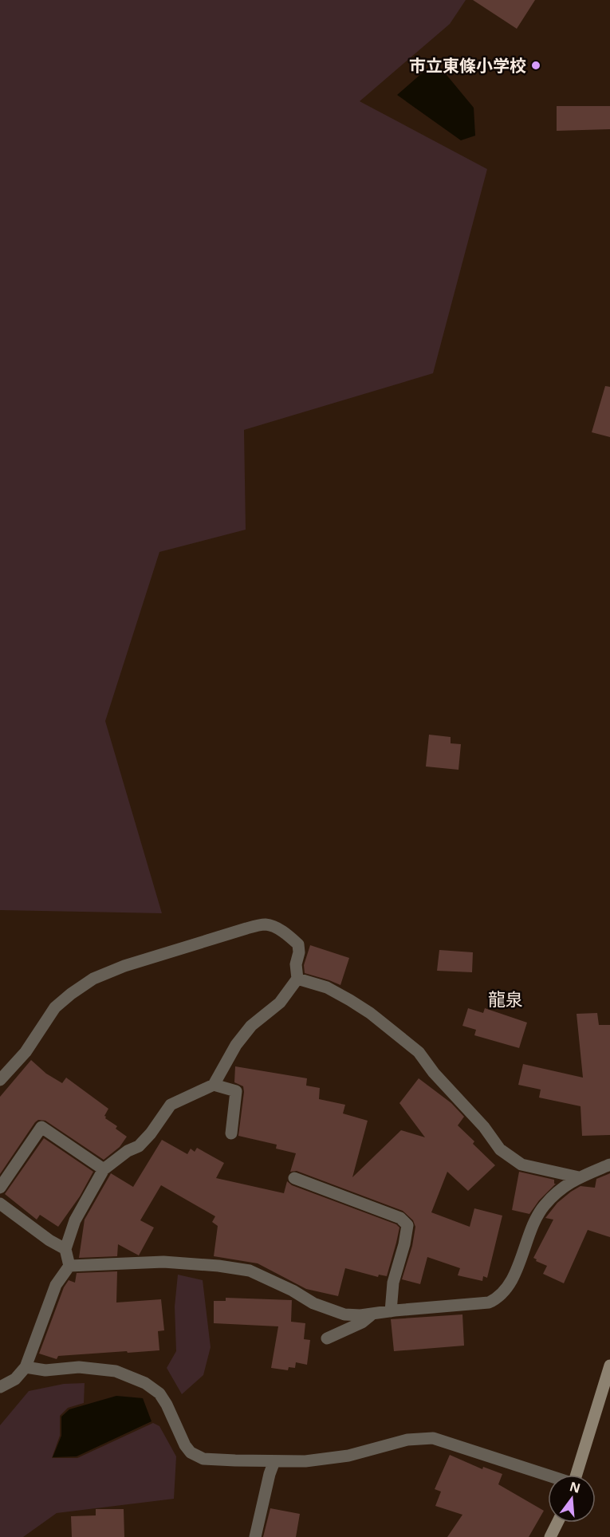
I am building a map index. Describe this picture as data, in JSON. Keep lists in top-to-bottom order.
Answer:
{
  "districts": ["龍泉"],
  "places": ["市立東條小学校"],
  "north": "top"
}
